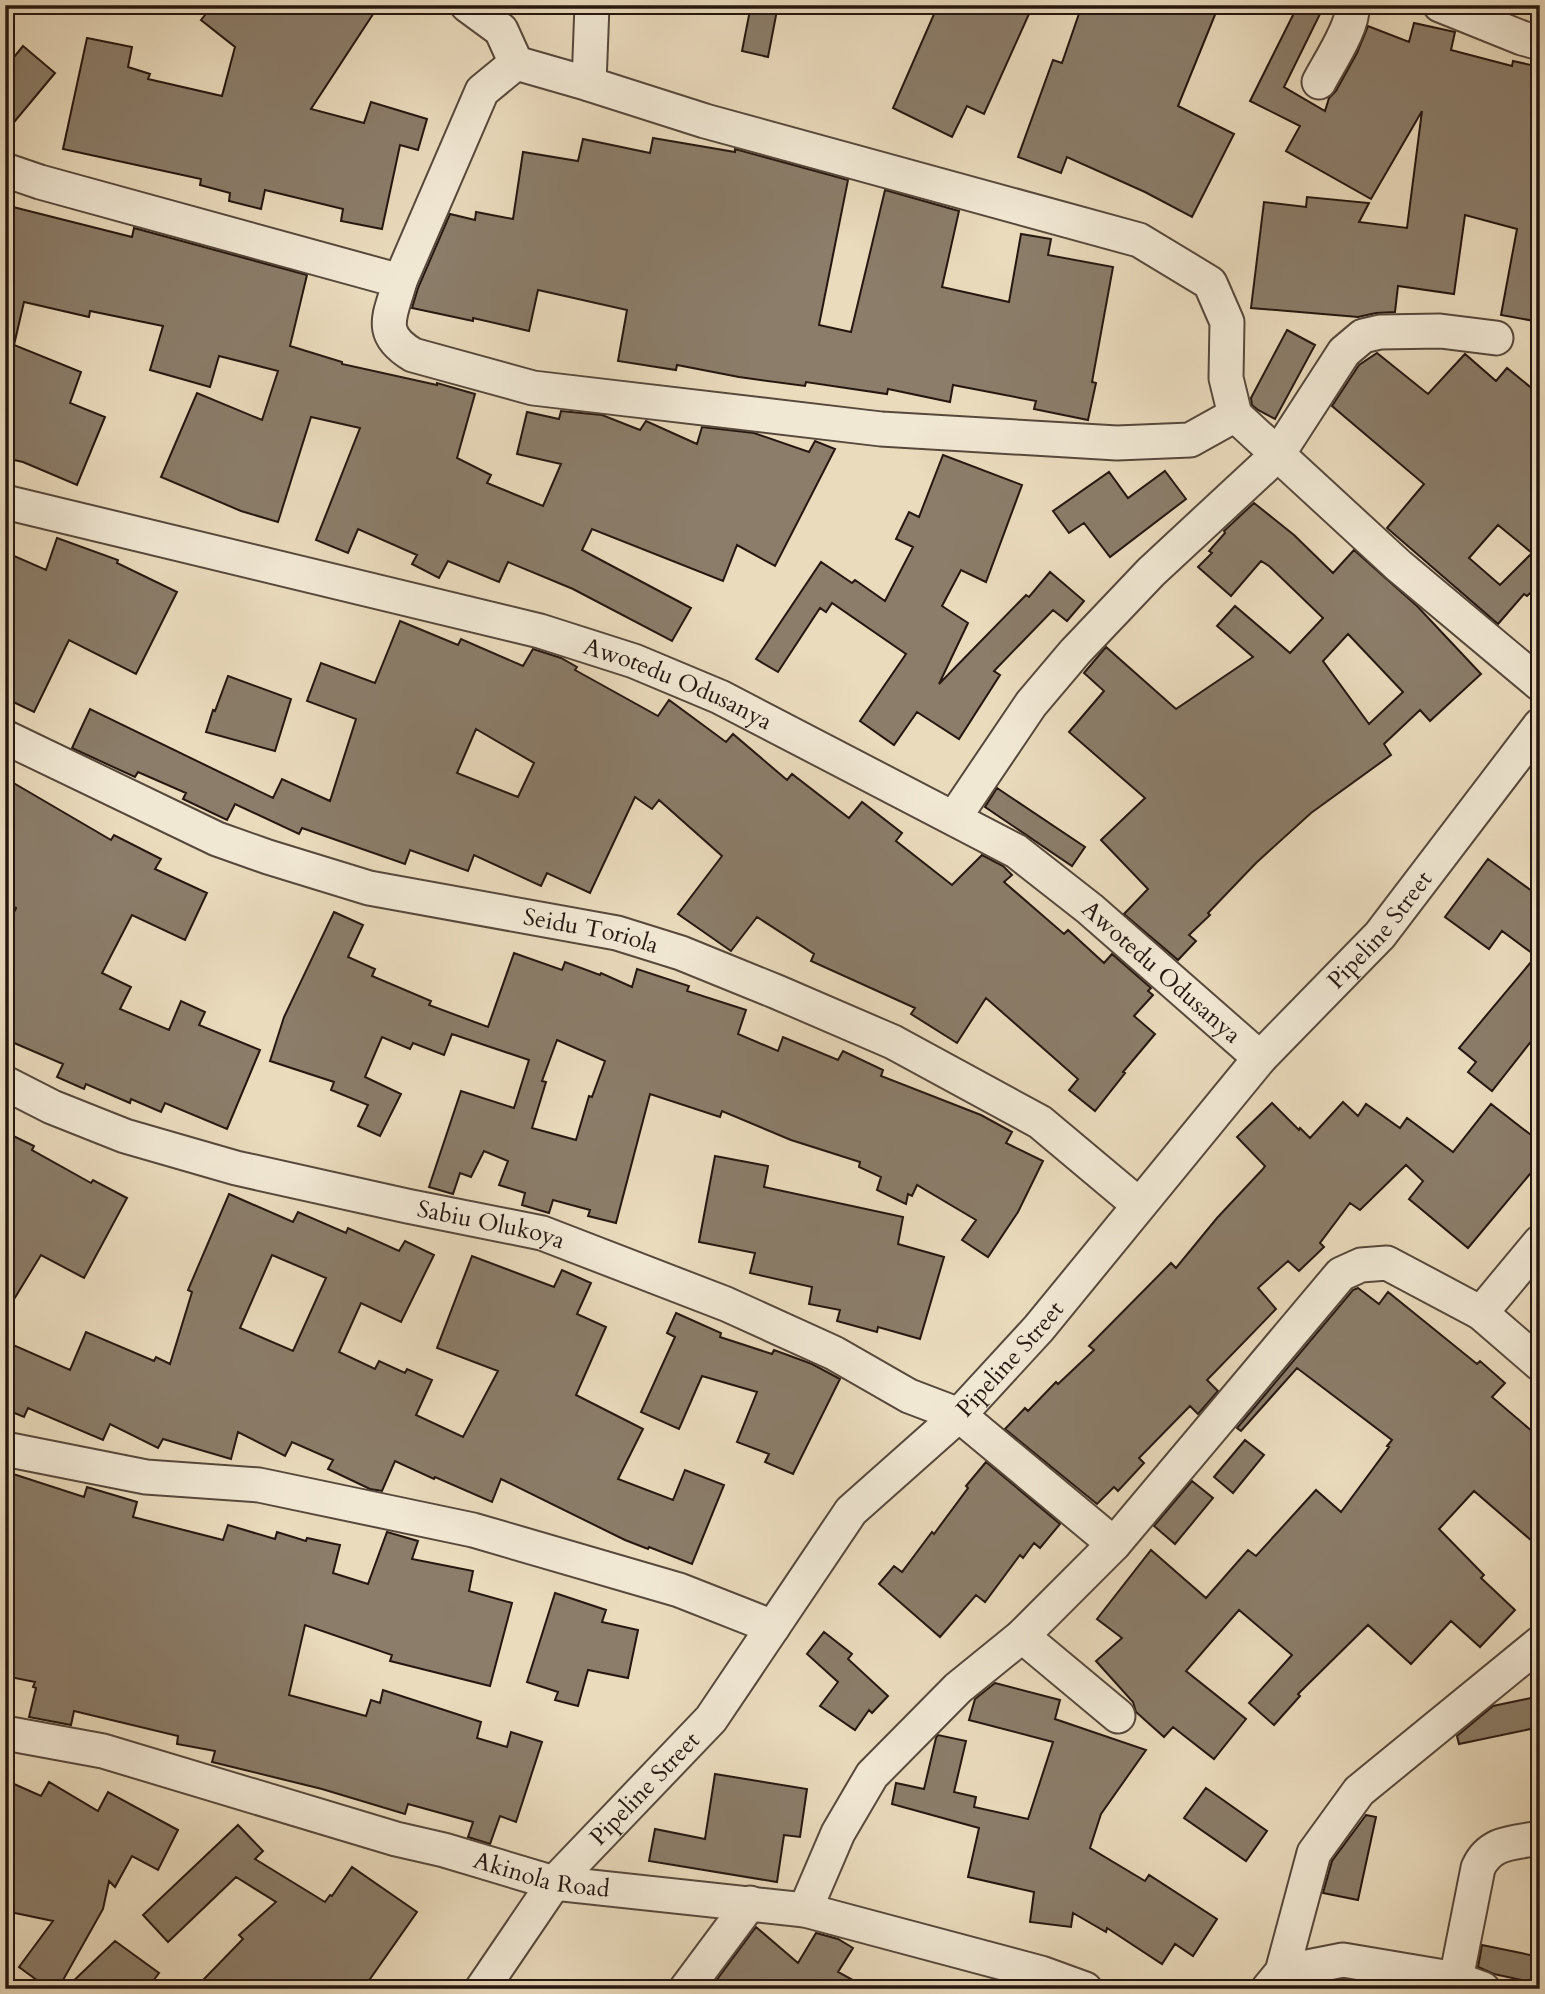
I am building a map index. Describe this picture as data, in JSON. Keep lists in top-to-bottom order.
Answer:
{
  "streets": {
    "street": [
      "Awotedu Odusanya",
      "Pipeline Street",
      "Seidu Toriola",
      "Sabiu Olukoya",
      "Akinola Road"
    ]
  },
  "crossings": [
    ["Awotedu Odusanya", "Pipeline Street"],
    ["Pipeline Street", "Seidu Toriola"],
    ["Pipeline Street", "Sabiu Olukoya"],
    ["Pipeline Street", "Akinola Road"]
  ]
}
